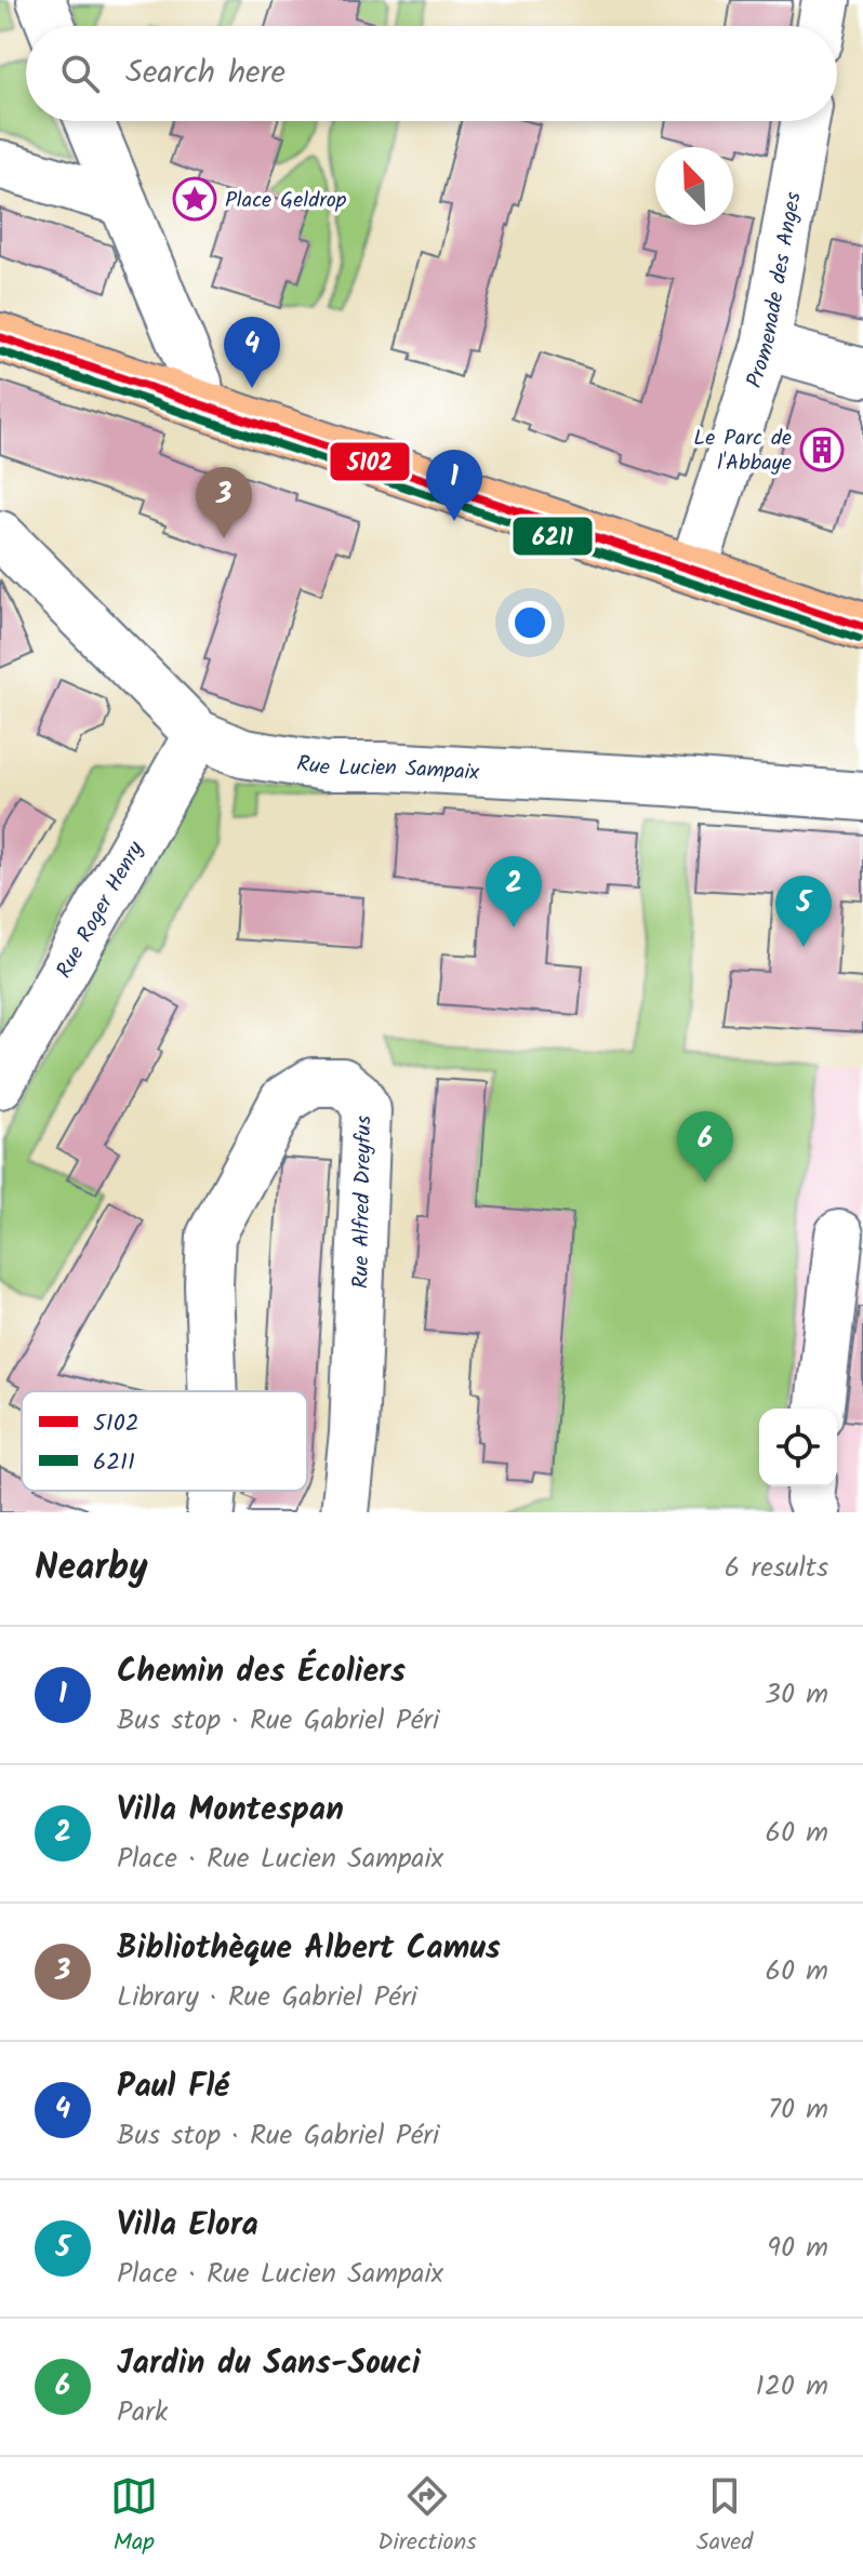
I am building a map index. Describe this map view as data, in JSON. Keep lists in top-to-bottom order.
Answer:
{
  "streets": {
    "street": [
      "Promenade des Anges",
      "Rue Lucien Sampaix",
      "Rue Roger Henry",
      "Rue Alfred Dreyfus"
    ]
  },
  "crossings": [
    ["Rue Lucien Sampaix", "Rue Roger Henry"]
  ],
  "places": {
    "place": ["Place Geldrop"],
    "building": ["Le Parc de l'Abbaye"]
  },
  "lines": ["transit line 5102", "transit line 6211"],
  "legend": ["5102", "6211"],
  "north": "top left",
  "page": {
    "search": "Search here",
    "pins": [
      "4",
      "1",
      "3",
      "2",
      "5",
      "6"
    ],
    "heading": ["Nearby", "6 results"],
    "list": [
      {
        "mark": "1",
        "name": "Chemin des Écoliers",
        "note": "Bus stop · Rue Gabriel Péri",
        "value": "30 m"
      },
      {
        "mark": "2",
        "name": "Villa Montespan",
        "note": "Place · Rue Lucien Sampaix",
        "value": "60 m"
      },
      {
        "mark": "3",
        "name": "Bibliothèque Albert Camus",
        "note": "Library · Rue Gabriel Péri",
        "value": "60 m"
      },
      {
        "mark": "4",
        "name": "Paul Flé",
        "note": "Bus stop · Rue Gabriel Péri",
        "value": "70 m"
      },
      {
        "mark": "5",
        "name": "Villa Elora",
        "note": "Place · Rue Lucien Sampaix",
        "value": "90 m"
      },
      {
        "mark": "6",
        "name": "Jardin du Sans-Souci",
        "note": "Park",
        "value": "120 m"
      }
    ],
    "nav": ["Map", "Directions", "Saved"]
  }
}
